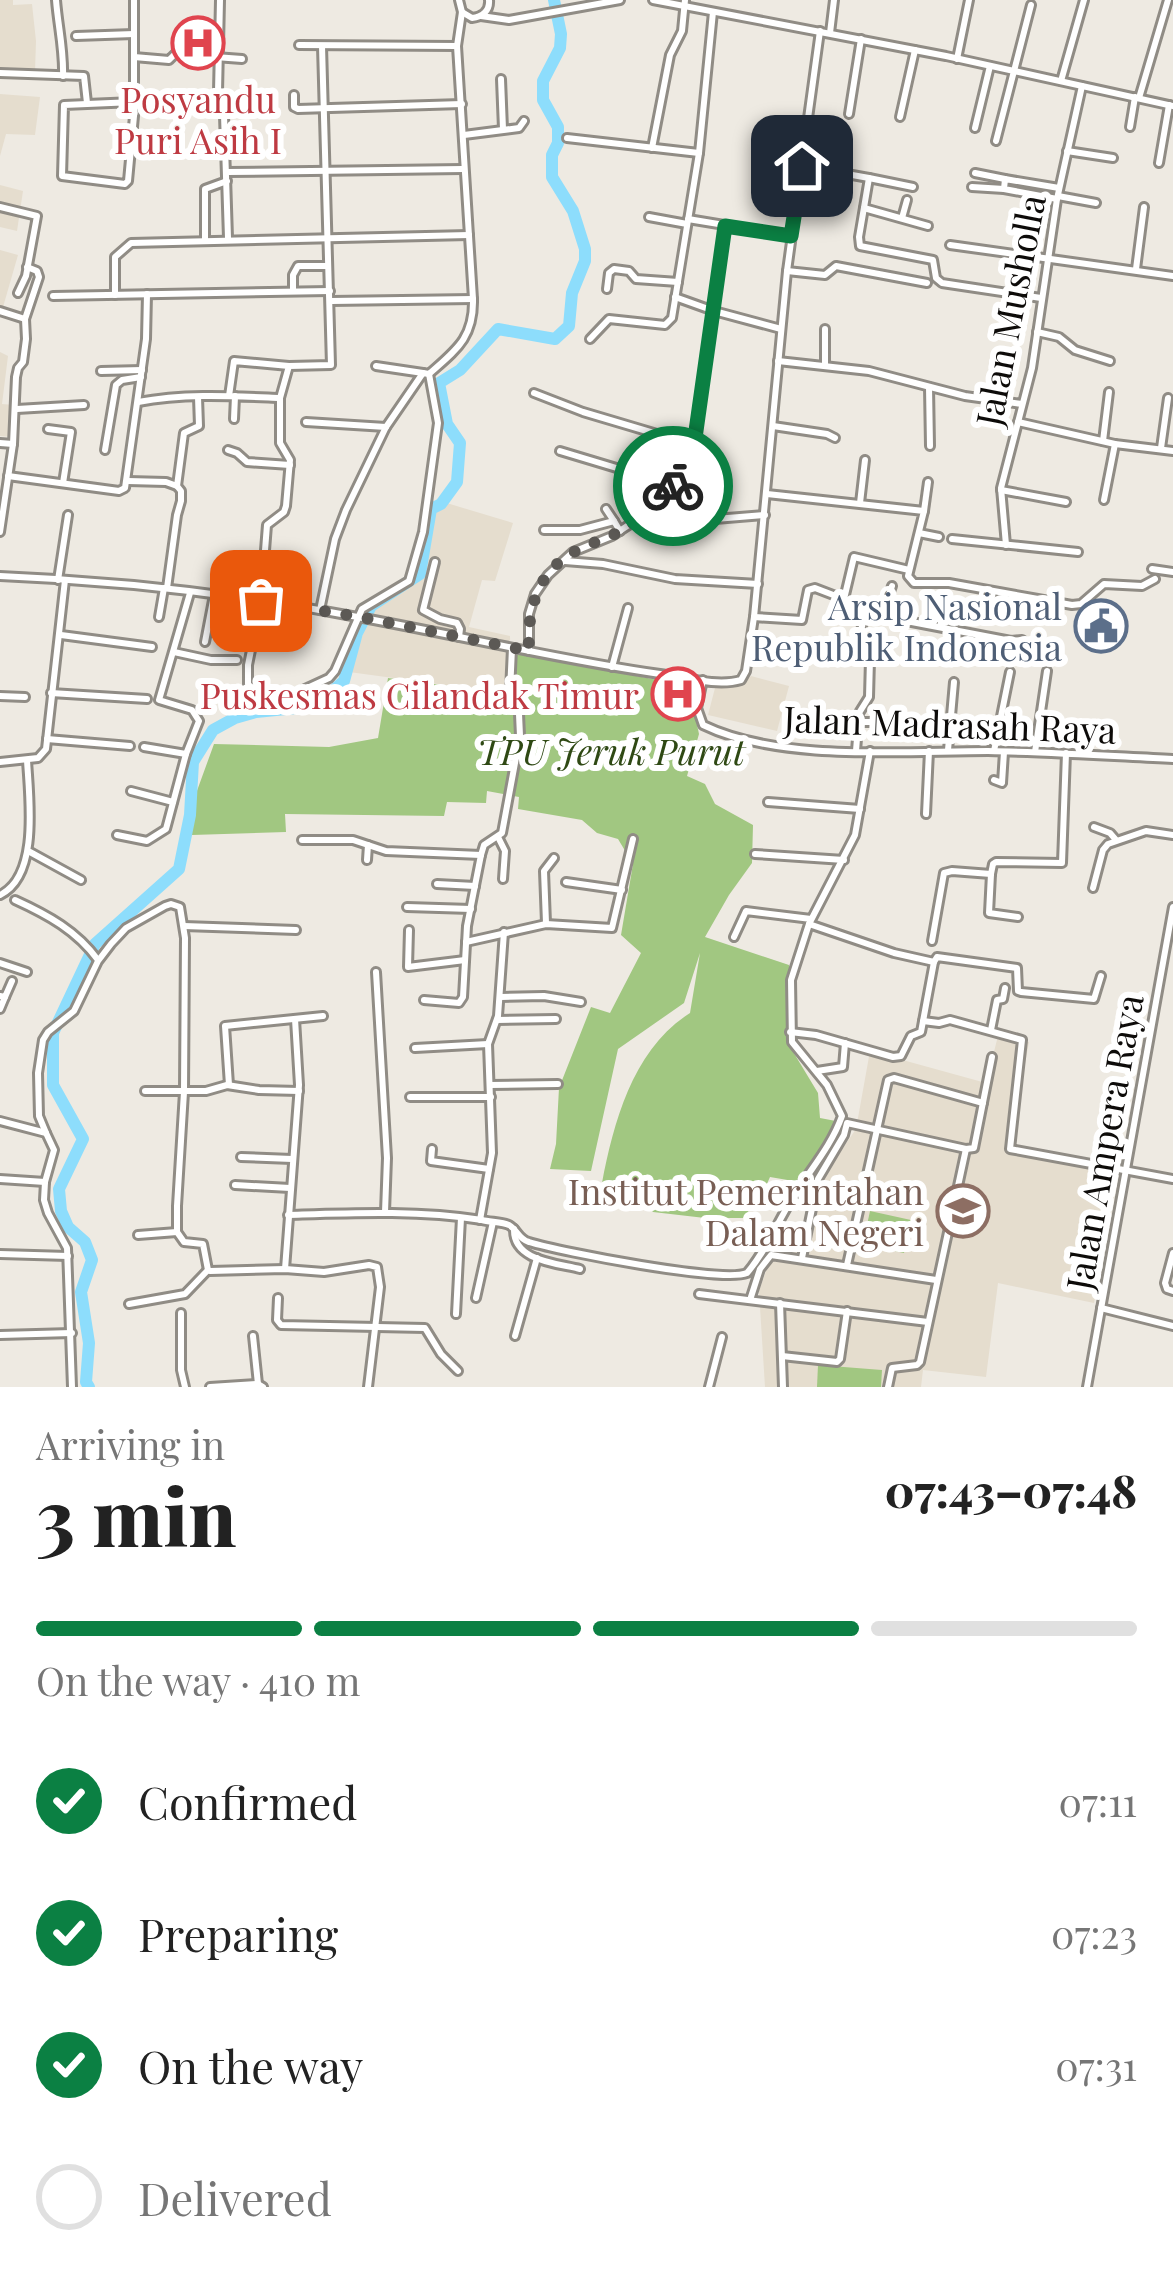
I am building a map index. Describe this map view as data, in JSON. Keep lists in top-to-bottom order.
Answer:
{
  "streets": {
    "street": ["Jalan Musholla", "Jalan Madrasah Raya", "Jalan Ampera Raya"]
  },
  "parks": ["TPU Jeruk Purut"],
  "places": {
    "hospital": ["Posyandu Puri Asih I", "Puskesmas Cilandak Timur"],
    "public building": ["Arsip Nasional Republik Indonesia"],
    "school or university": ["Institut Pemerintahan Dalam Negeri"]
  },
  "page": {
    "heading": ["3 min", "Arriving in", "07:43–07:48"],
    "bar": "On the way · 410 m",
    "list": [
      ["Confirmed", "07:11"],
      ["Preparing", "07:23"],
      ["On the way", "07:31"],
      "Delivered"
    ]
  }
}
